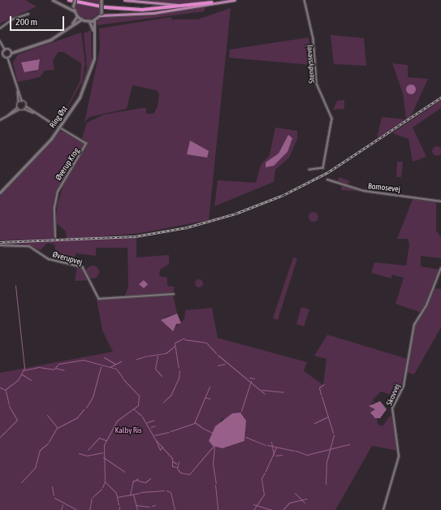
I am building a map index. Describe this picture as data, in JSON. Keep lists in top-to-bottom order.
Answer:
{
  "streets": {
    "main road": ["Ring Øst"],
    "street": [
      "Stendyssevej",
      "Øverup Krog",
      "Bomosevej",
      "Øverupvej",
      "Skovvej"
    ]
  },
  "parks": ["Kalby Ris"],
  "scale_bar": "200 m"
}
